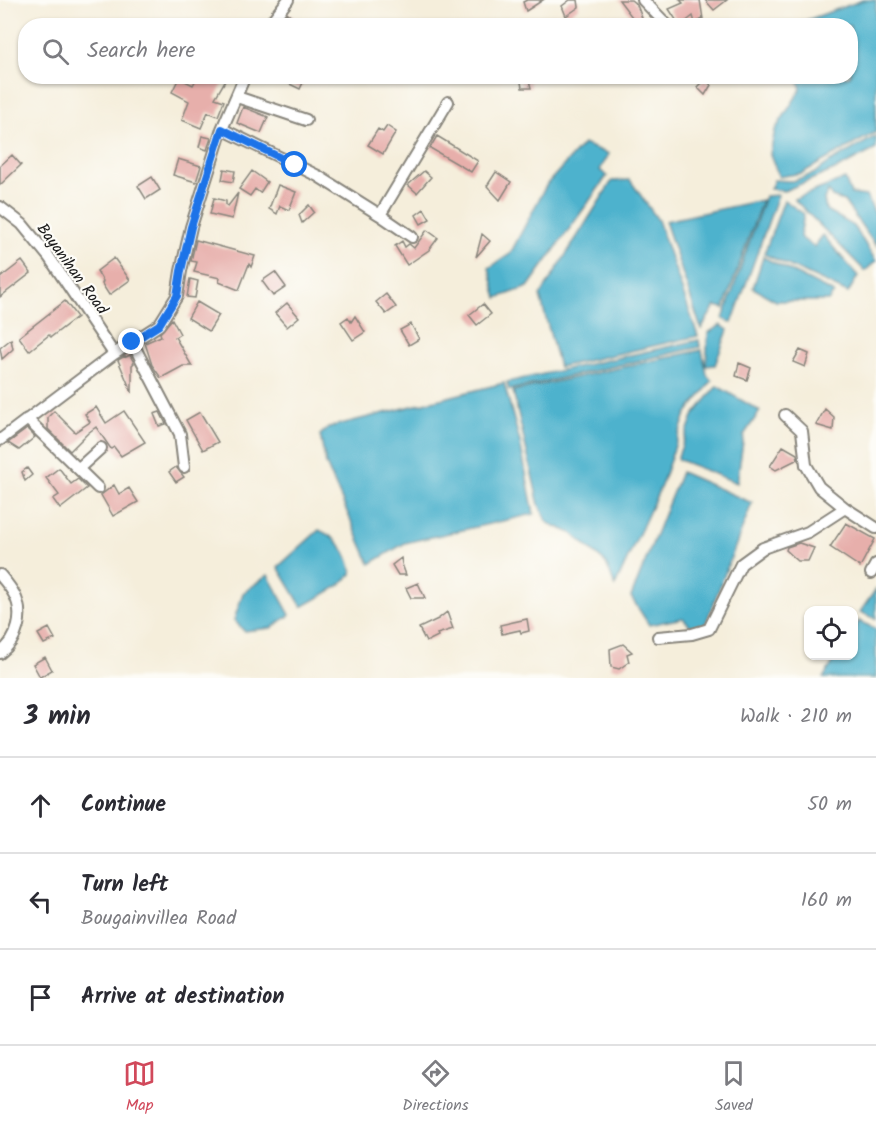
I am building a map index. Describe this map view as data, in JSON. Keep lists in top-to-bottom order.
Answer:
{
  "streets": {
    "street": ["Bayanihan Road"]
  },
  "page": {
    "search": "Search here",
    "heading": ["3 min", "Walk · 210 m"],
    "list": [
      ["Continue", "50 m"],
      ["Turn left", "Bougainvillea Road", "160 m"],
      "Arrive at destination"
    ],
    "nav": ["Map", "Directions", "Saved"]
  }
}
